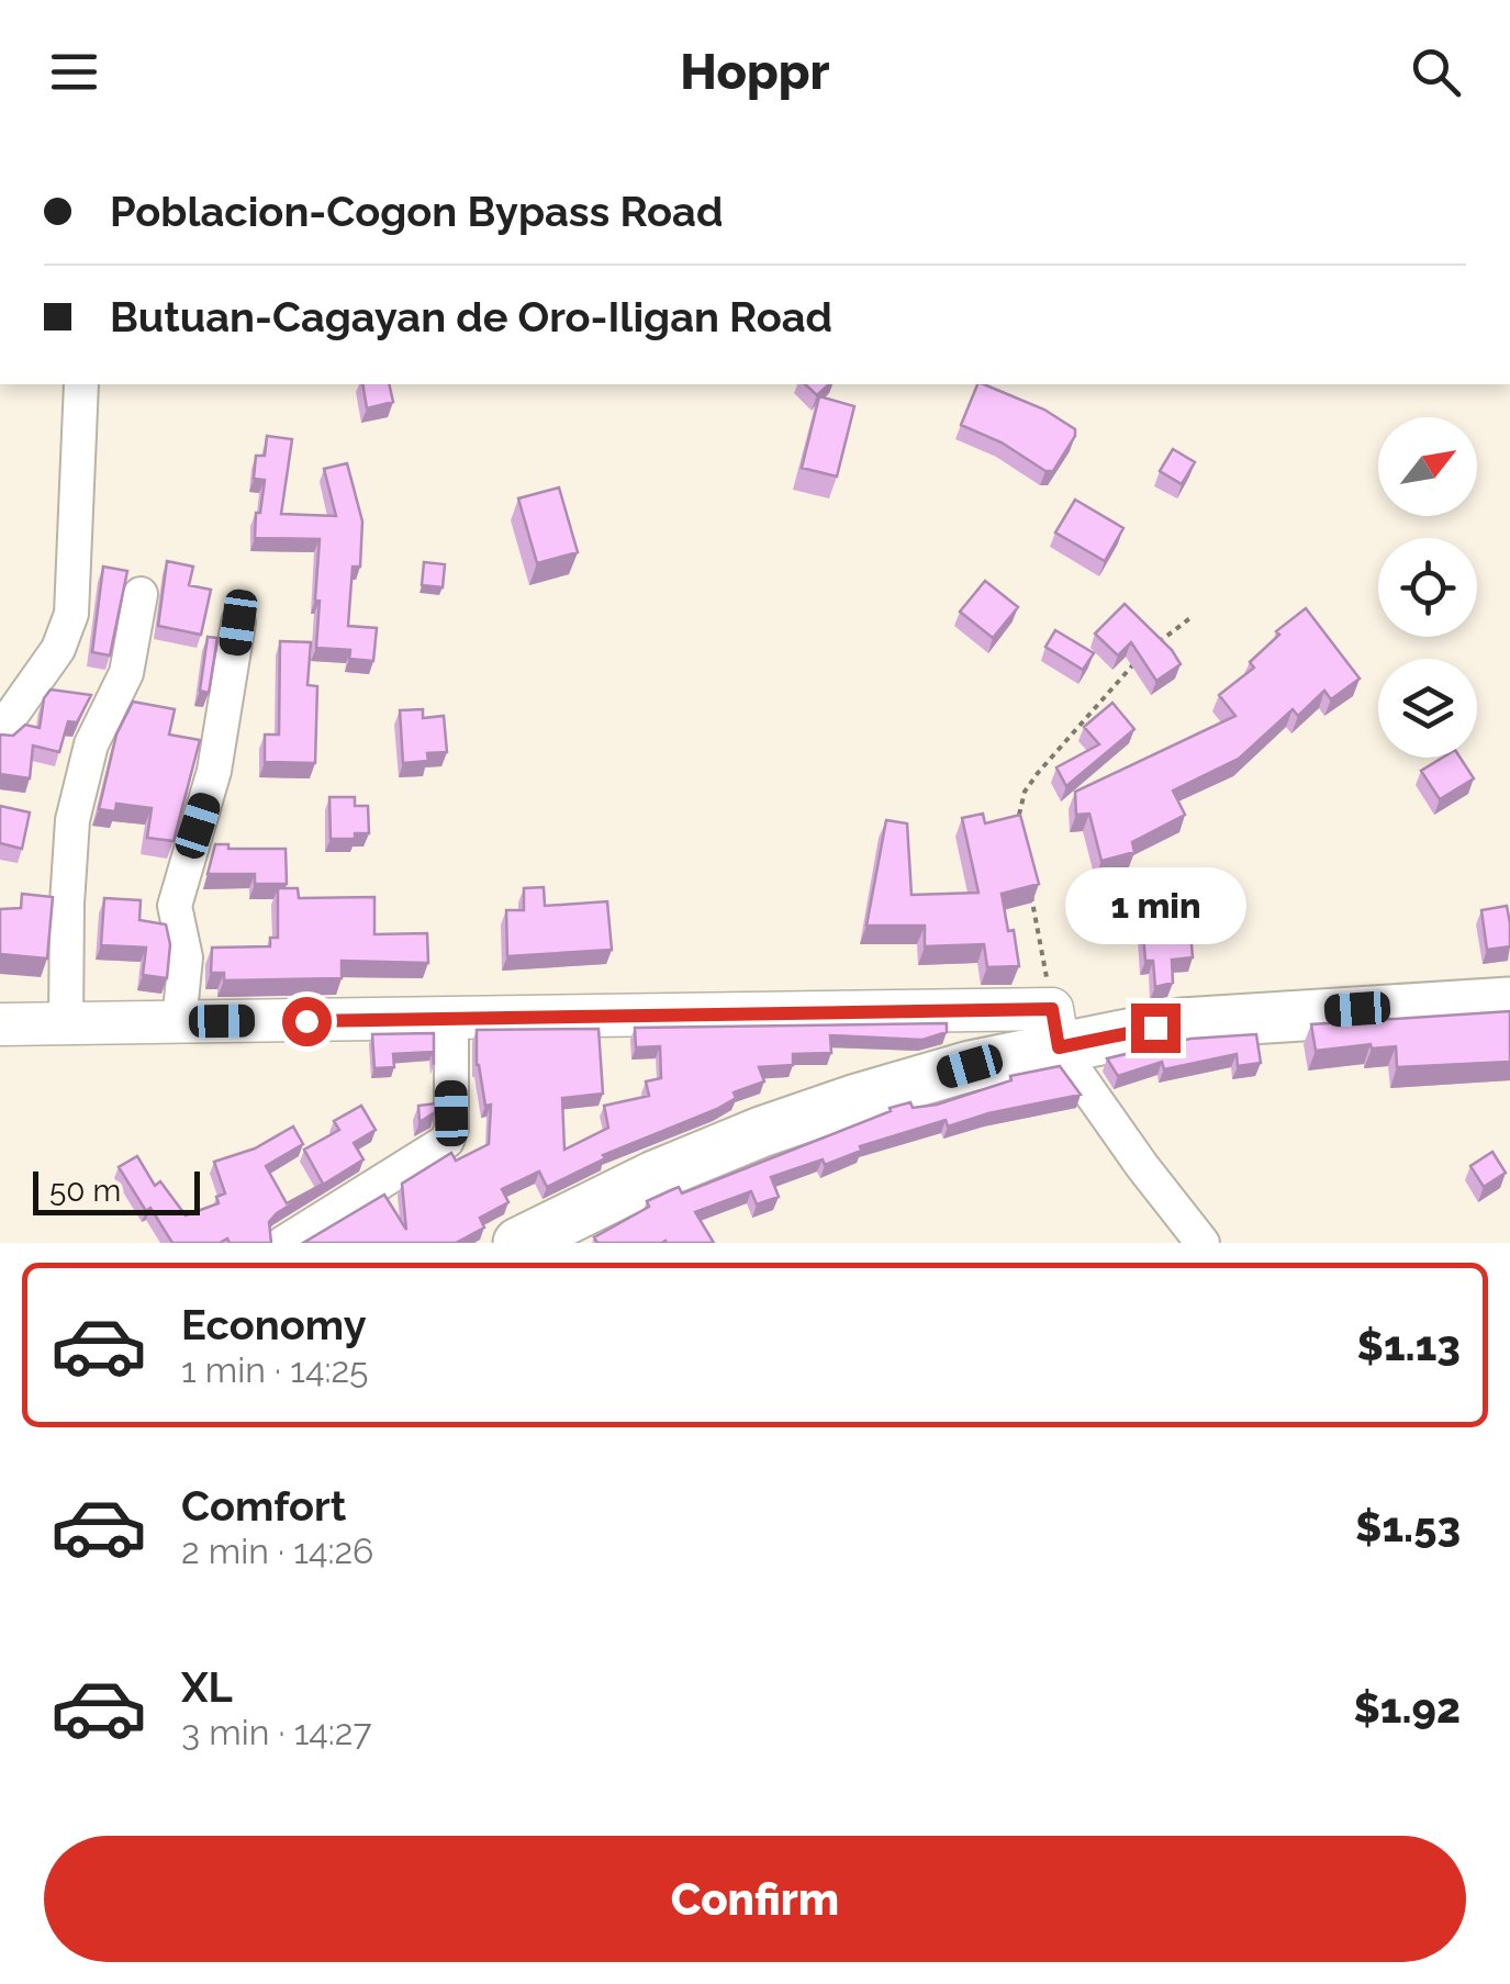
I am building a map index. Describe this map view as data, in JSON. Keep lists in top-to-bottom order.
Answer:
{
  "scale_bar": "50 m",
  "north": "top right",
  "page": {
    "header": "Hoppr",
    "banner": ["Poblacion-Cogon Bypass Road", "Butuan-Cagayan de Oro-Iligan Road"],
    "bubble": "1 min",
    "scale": "50 m",
    "list": [
      {
        "name": "Economy",
        "note": "1 min · 14:25",
        "value": "$1.13"
      },
      {
        "name": "Comfort",
        "note": "2 min · 14:26",
        "value": "$1.53"
      },
      {
        "name": "XL",
        "note": "3 min · 14:27",
        "value": "$1.92"
      }
    ],
    "buttons": "Confirm"
  }
}
